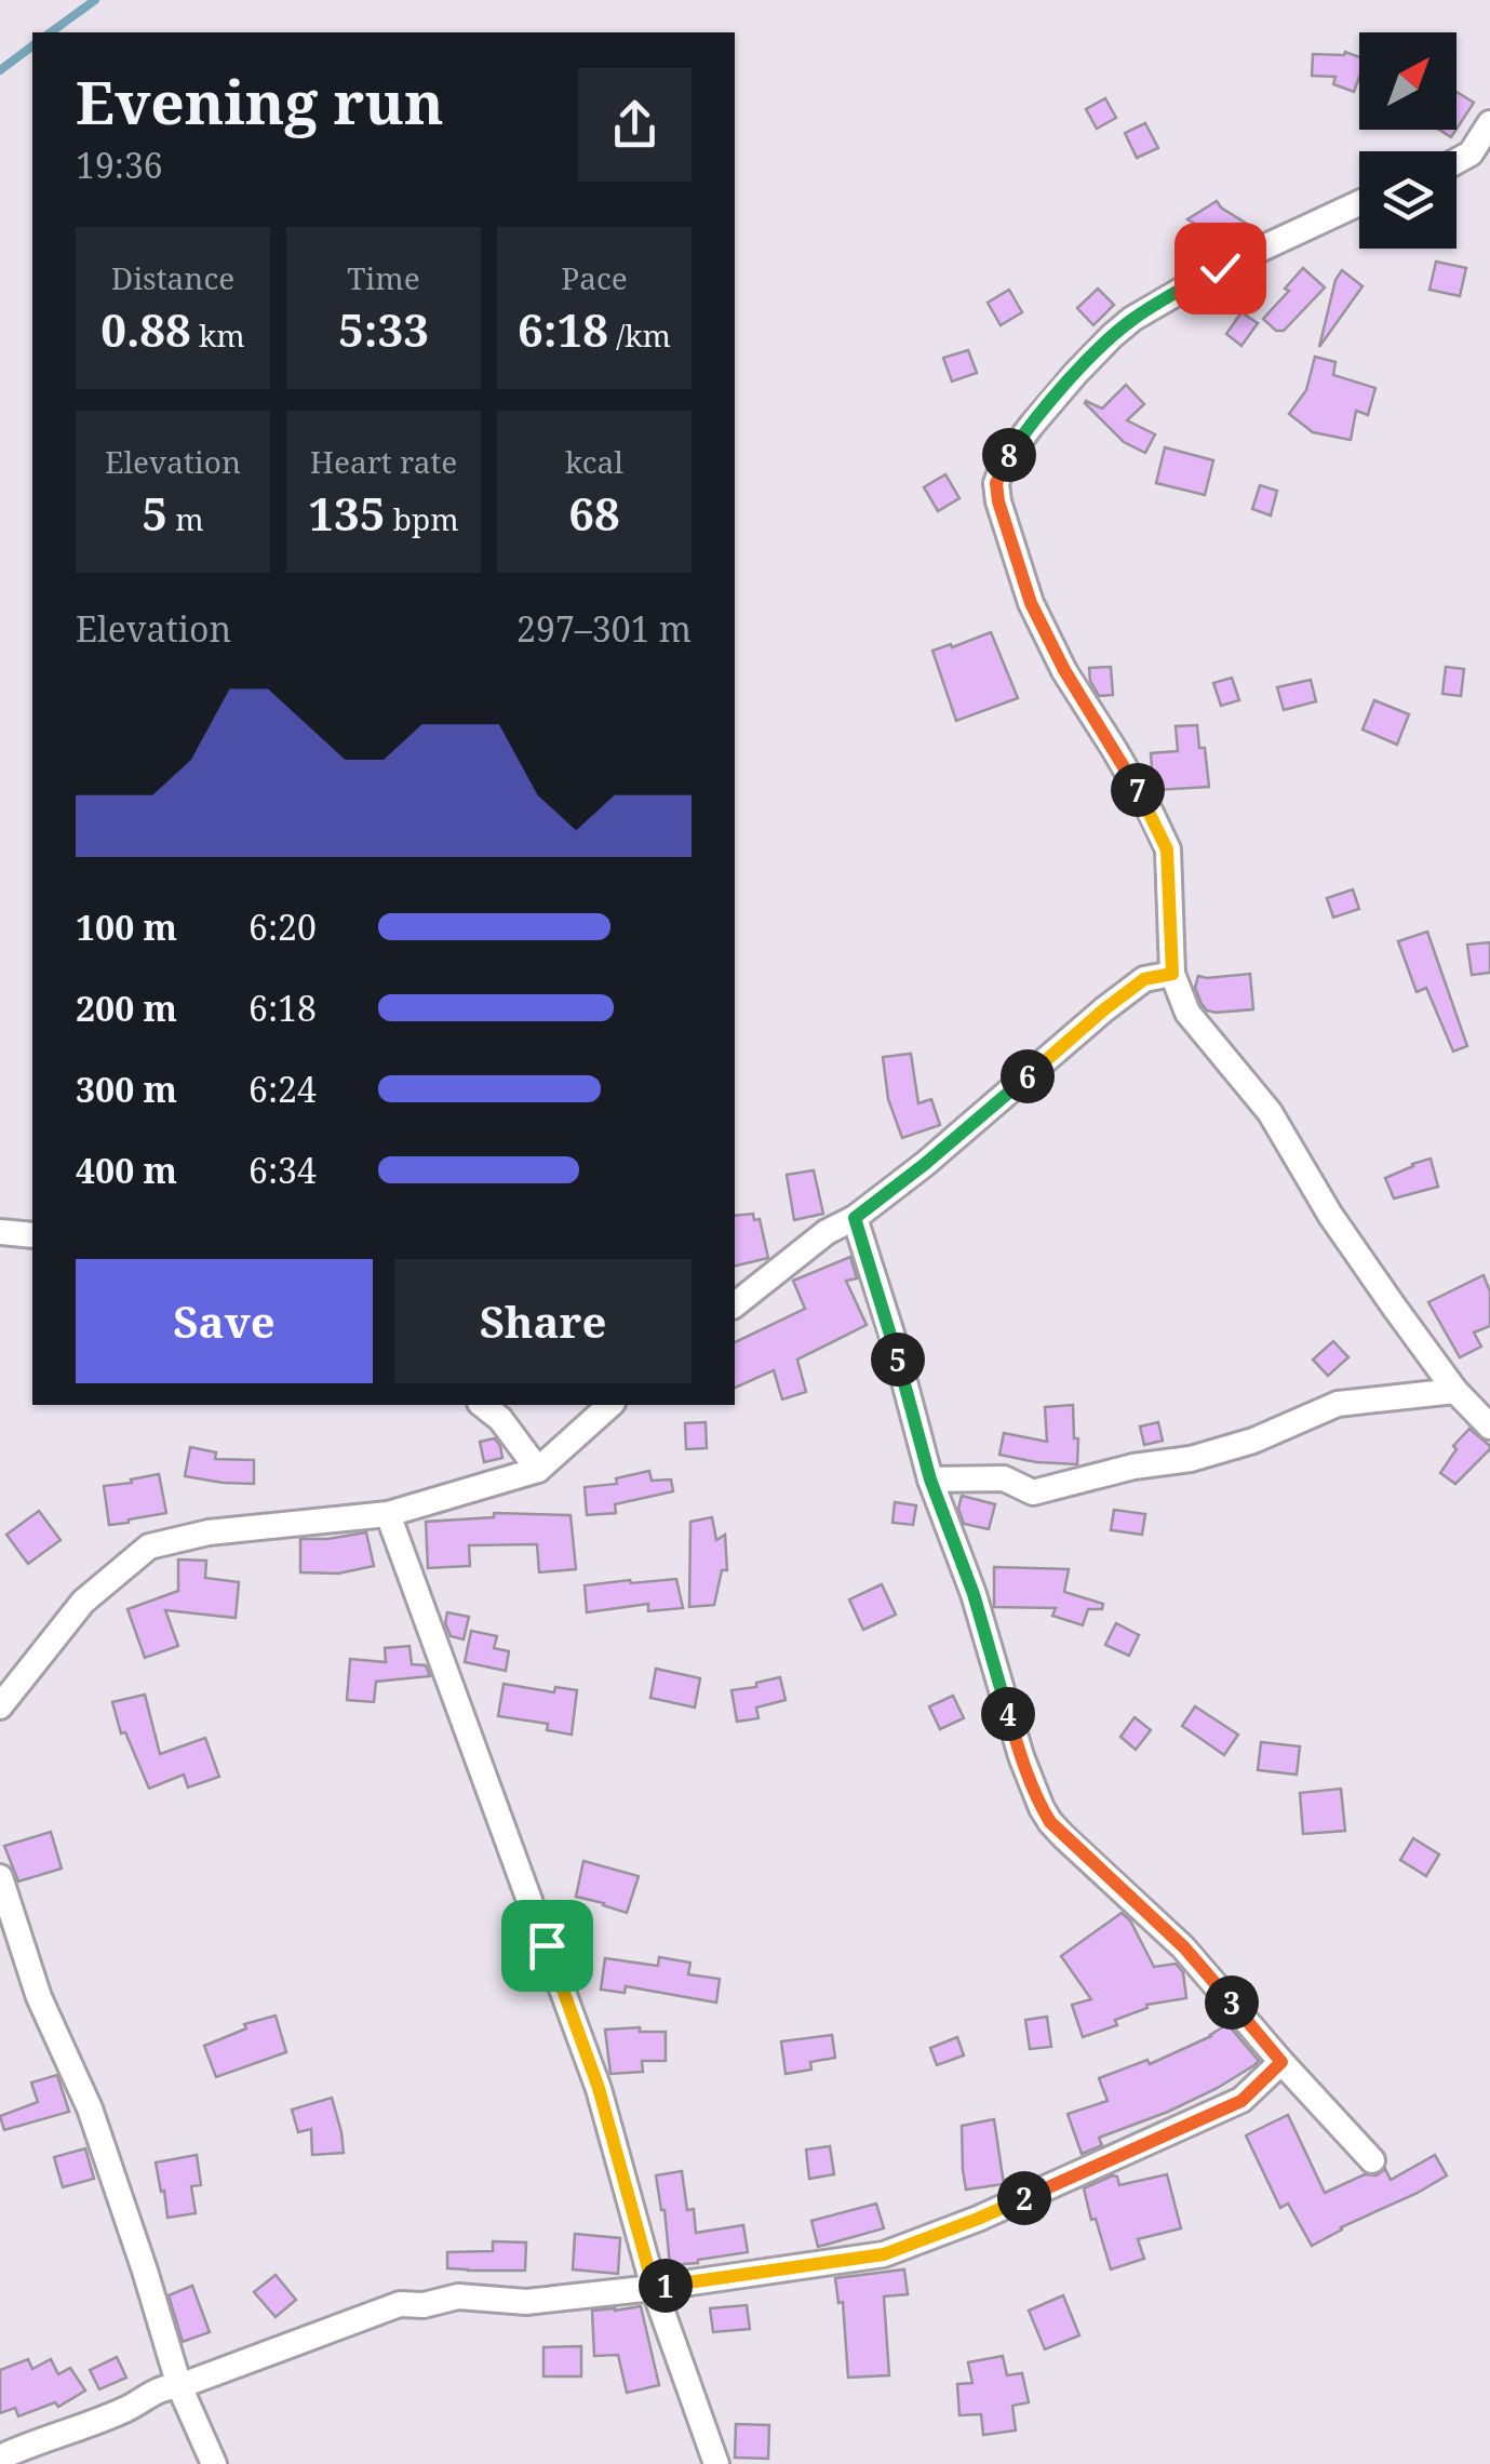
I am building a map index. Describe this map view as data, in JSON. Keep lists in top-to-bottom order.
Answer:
{
  "north": "top right",
  "page": {
    "heading": ["Evening run", "19:36"],
    "stats": [
      ["Distance", "0.88 km"],
      ["Time", "5:33"],
      ["Pace", "6:18 /km"],
      ["Elevation", "5 m"],
      ["Heart rate", "135 bpm"],
      ["kcal", "68"]
    ],
    "pins": [
      "8",
      "7",
      "6",
      "5",
      "4",
      "3",
      "2",
      "1"
    ],
    "chart": ["Elevation", "297–301 m"],
    "list": [
      {
        "name": "100 m",
        "note": "6:20"
      },
      {
        "name": "200 m",
        "note": "6:18"
      },
      {
        "name": "300 m",
        "note": "6:24"
      },
      {
        "name": "400 m",
        "note": "6:34"
      }
    ],
    "buttons": ["Save", "Share"]
  }
}
